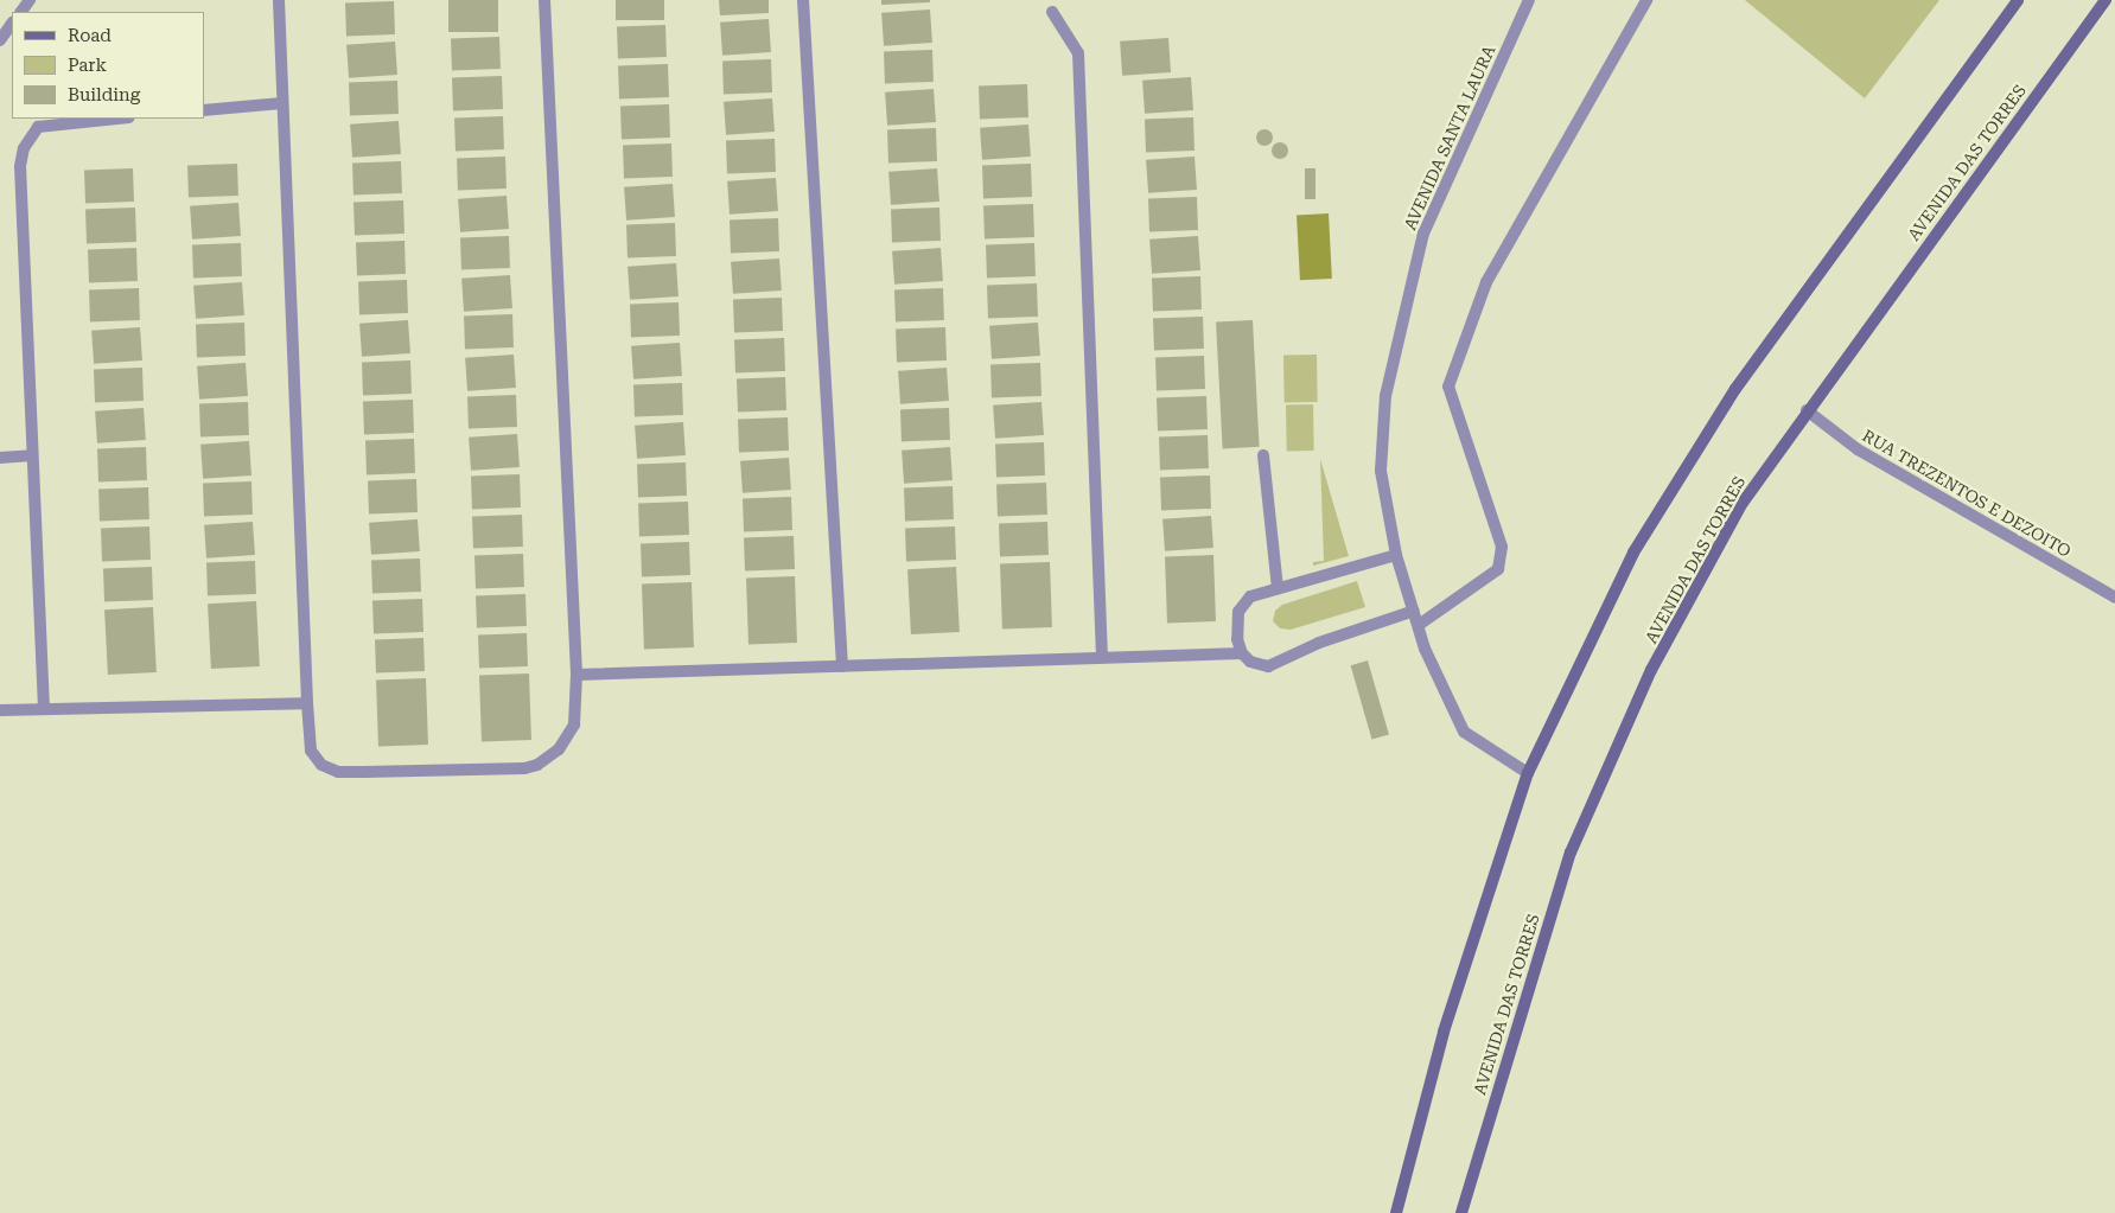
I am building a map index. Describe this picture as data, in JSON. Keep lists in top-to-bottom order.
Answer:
{
  "streets": {
    "main road": ["AVENIDA DAS TORRES"],
    "street": ["AVENIDA SANTA LAURA", "RUA TREZENTOS E DEZOITO"]
  },
  "crossings": [
    ["AVENIDA DAS TORRES", "RUA TREZENTOS E DEZOITO"]
  ],
  "legend": ["Road", "Park", "Building"]
}
